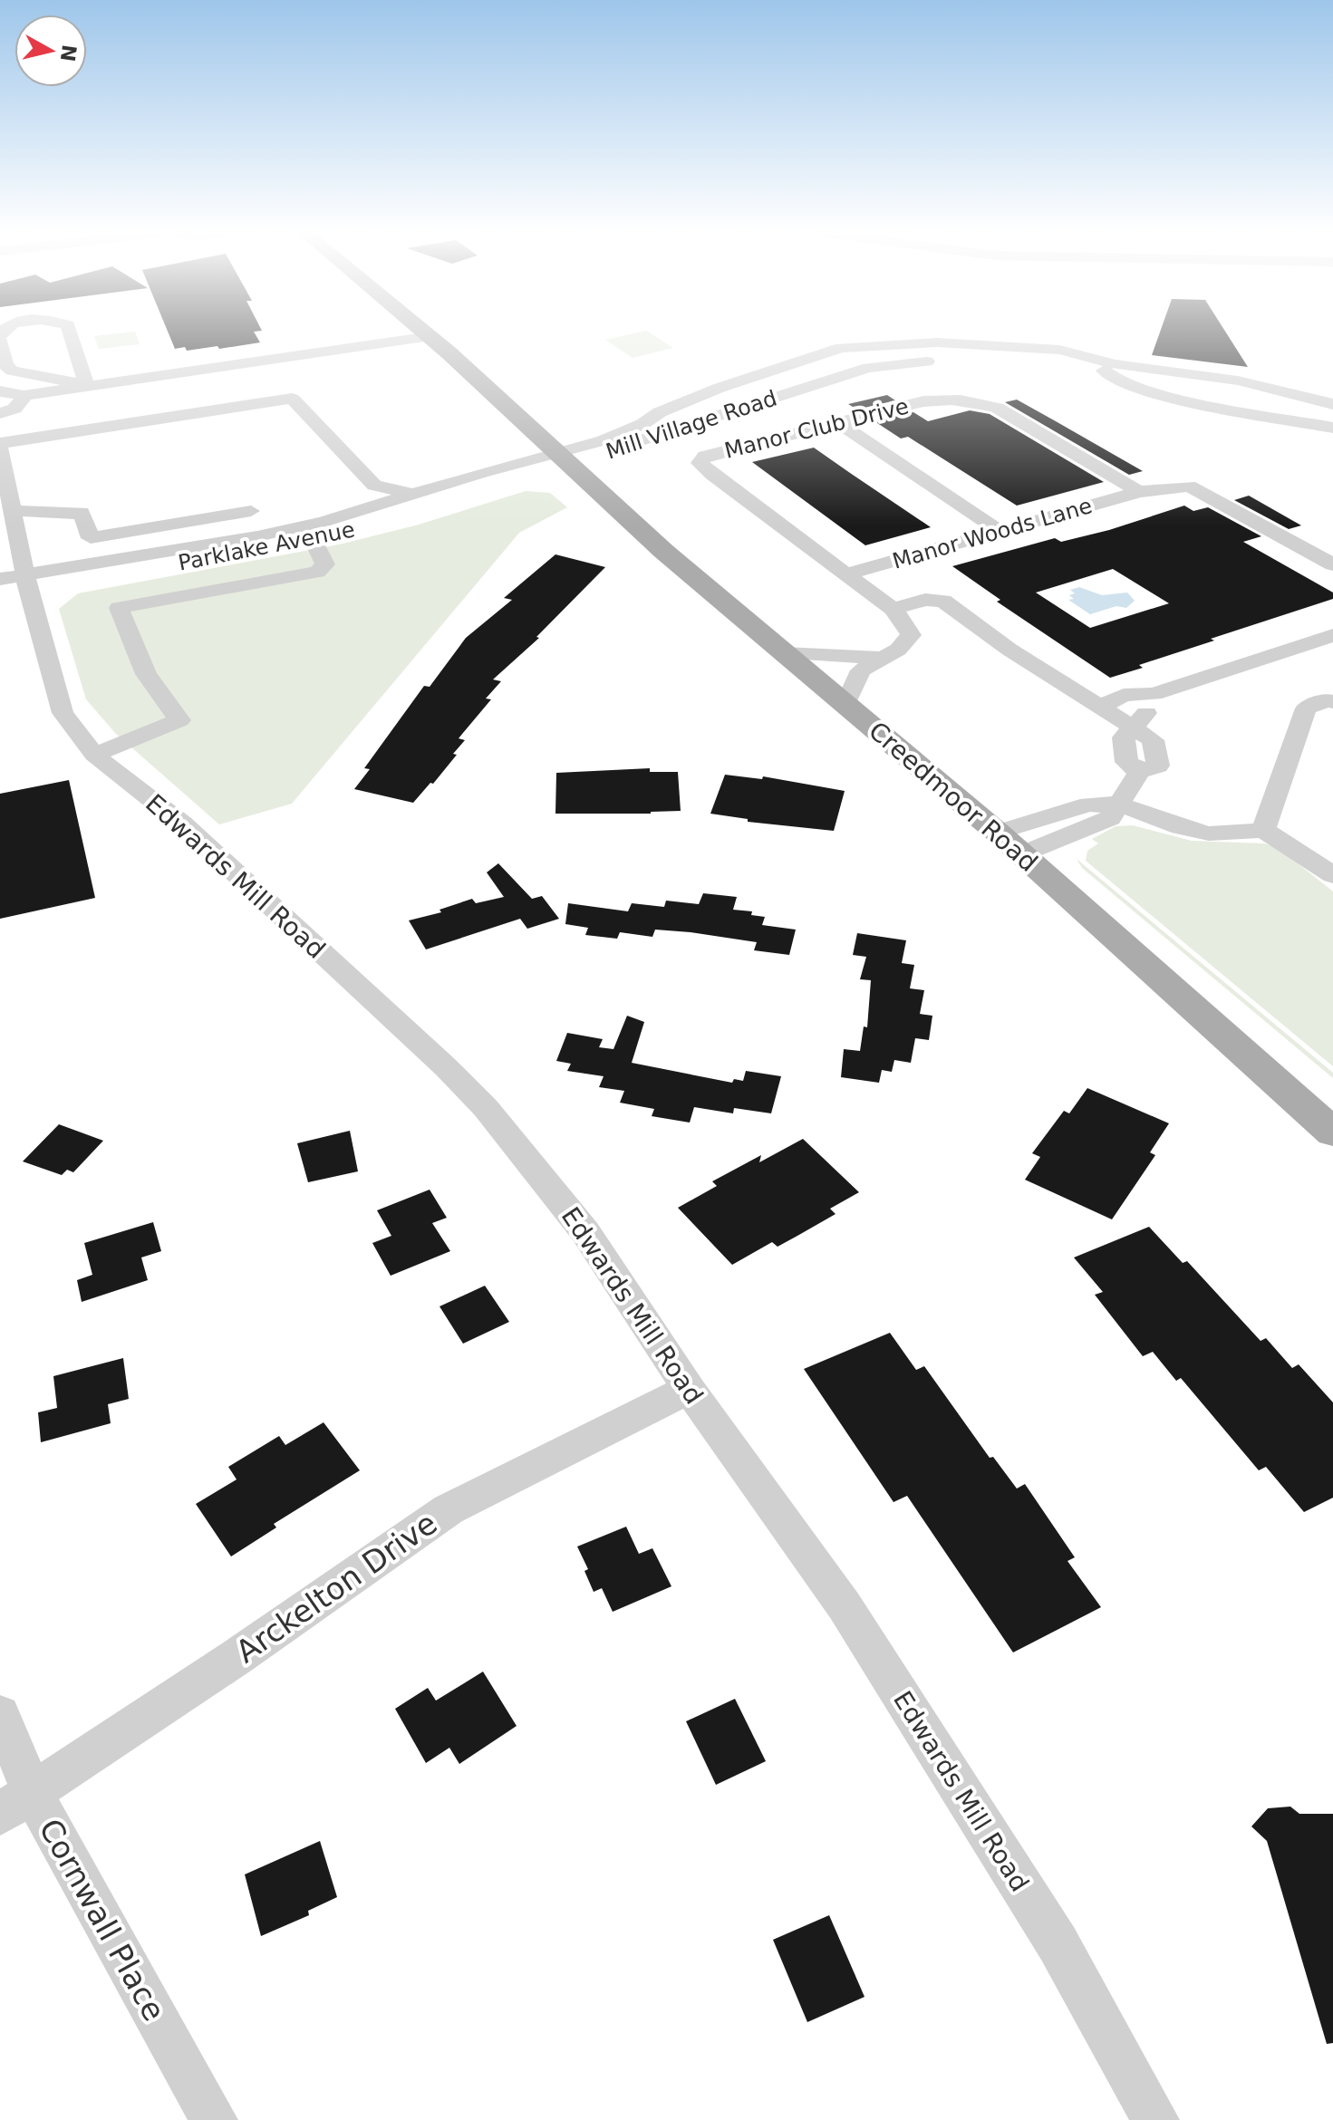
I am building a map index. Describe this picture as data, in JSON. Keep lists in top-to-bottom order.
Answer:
{
  "streets": {
    "main road": ["Creedmoor Road"],
    "street": [
      "Mill Village Road",
      "Manor Club Drive",
      "Manor Woods Lane",
      "Parklake Avenue",
      "Edwards Mill Road",
      "Arckelton Drive",
      "Cornwall Place"
    ]
  },
  "crossings": [
    ["Mill Village Road", "Parklake Avenue"],
    ["Mill Village Road", "Creedmoor Road"],
    ["Manor Club Drive", "Manor Woods Lane"],
    ["Manor Club Drive", "Creedmoor Road"],
    ["Parklake Avenue", "Creedmoor Road"],
    ["Parklake Avenue", "Edwards Mill Road"],
    ["Edwards Mill Road", "Arckelton Drive"],
    ["Arckelton Drive", "Cornwall Place"]
  ],
  "north": "right"
}
